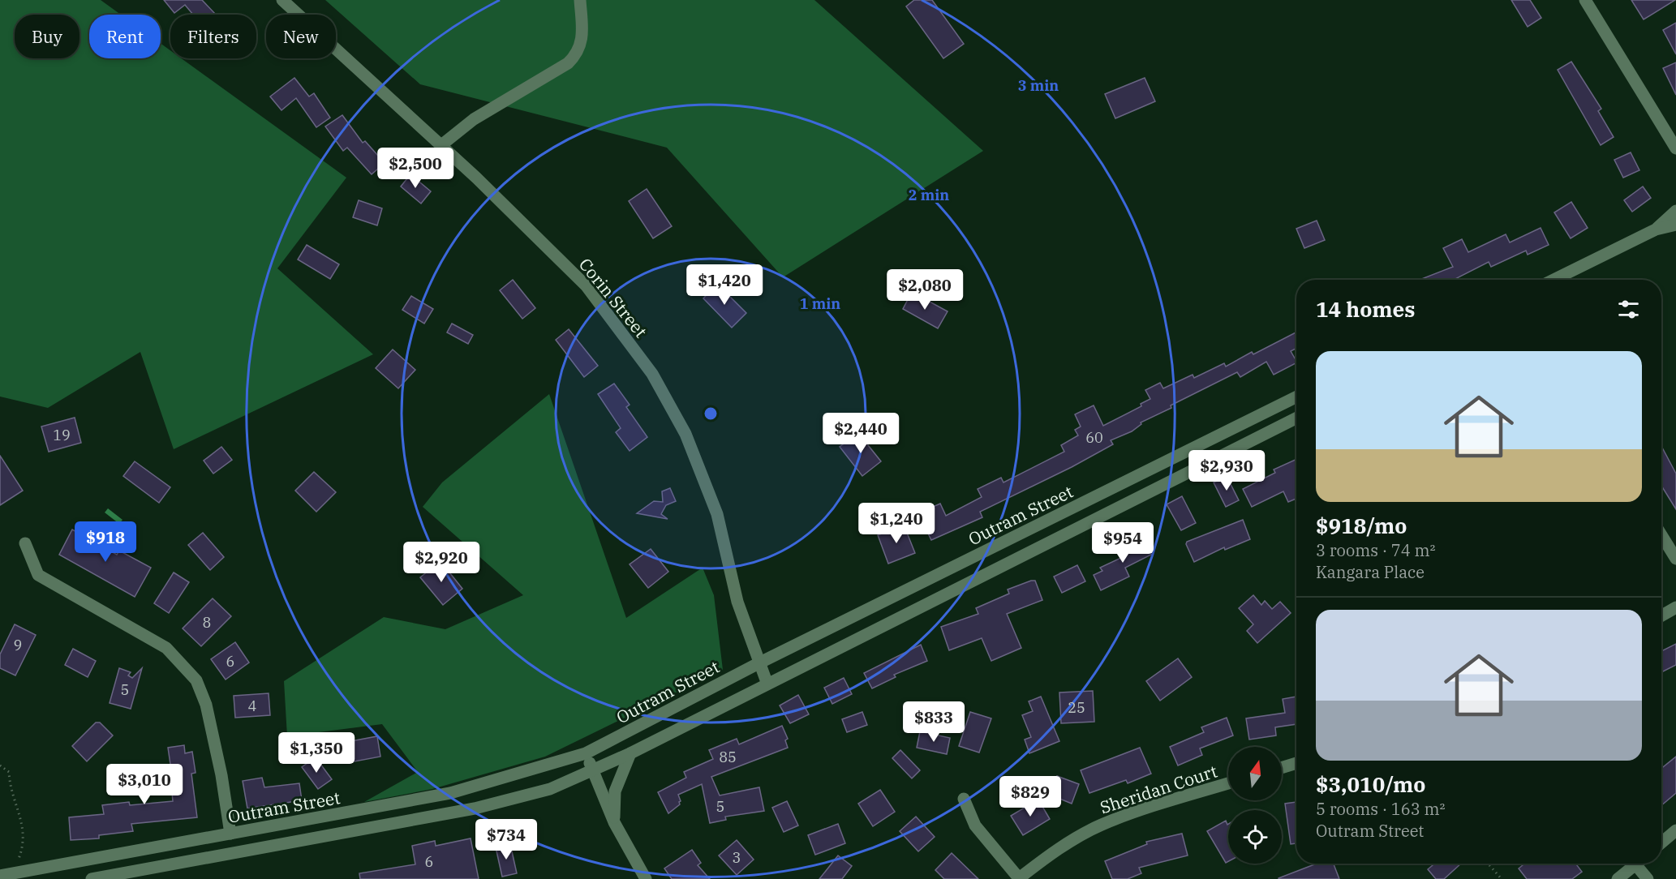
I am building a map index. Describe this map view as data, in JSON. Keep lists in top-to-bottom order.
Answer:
{
  "streets": {
    "street": ["Corin Street", "Outram Street", "Sheridan Court"]
  },
  "crossings": [
    ["Corin Street", "Outram Street"]
  ],
  "house_numbers": [
    "19",
    "60",
    "8",
    "9",
    "6",
    "5",
    "4",
    "25",
    "85",
    "5",
    "3",
    "6"
  ],
  "north": "top",
  "page": {
    "chip": [
      "Buy",
      "Rent",
      "Filters",
      "New"
    ],
    "price": [
      "$2,500",
      "$1,420",
      "$2,080",
      "$2,440",
      "$2,930",
      "$1,240",
      "$918",
      "$954",
      "$2,920",
      "$833",
      "$1,350",
      "$3,010",
      "$829",
      "$734"
    ],
    "heading": "14 homes",
    "list": [
      {
        "name": "$918/mo",
        "note": "3 rooms · 74 m² · Kangara Place"
      },
      {
        "name": "$3,010/mo",
        "note": "5 rooms · 163 m² · Outram Street"
      }
    ]
  },
  "rings": ["3 min", "2 min", "1 min"]
}
